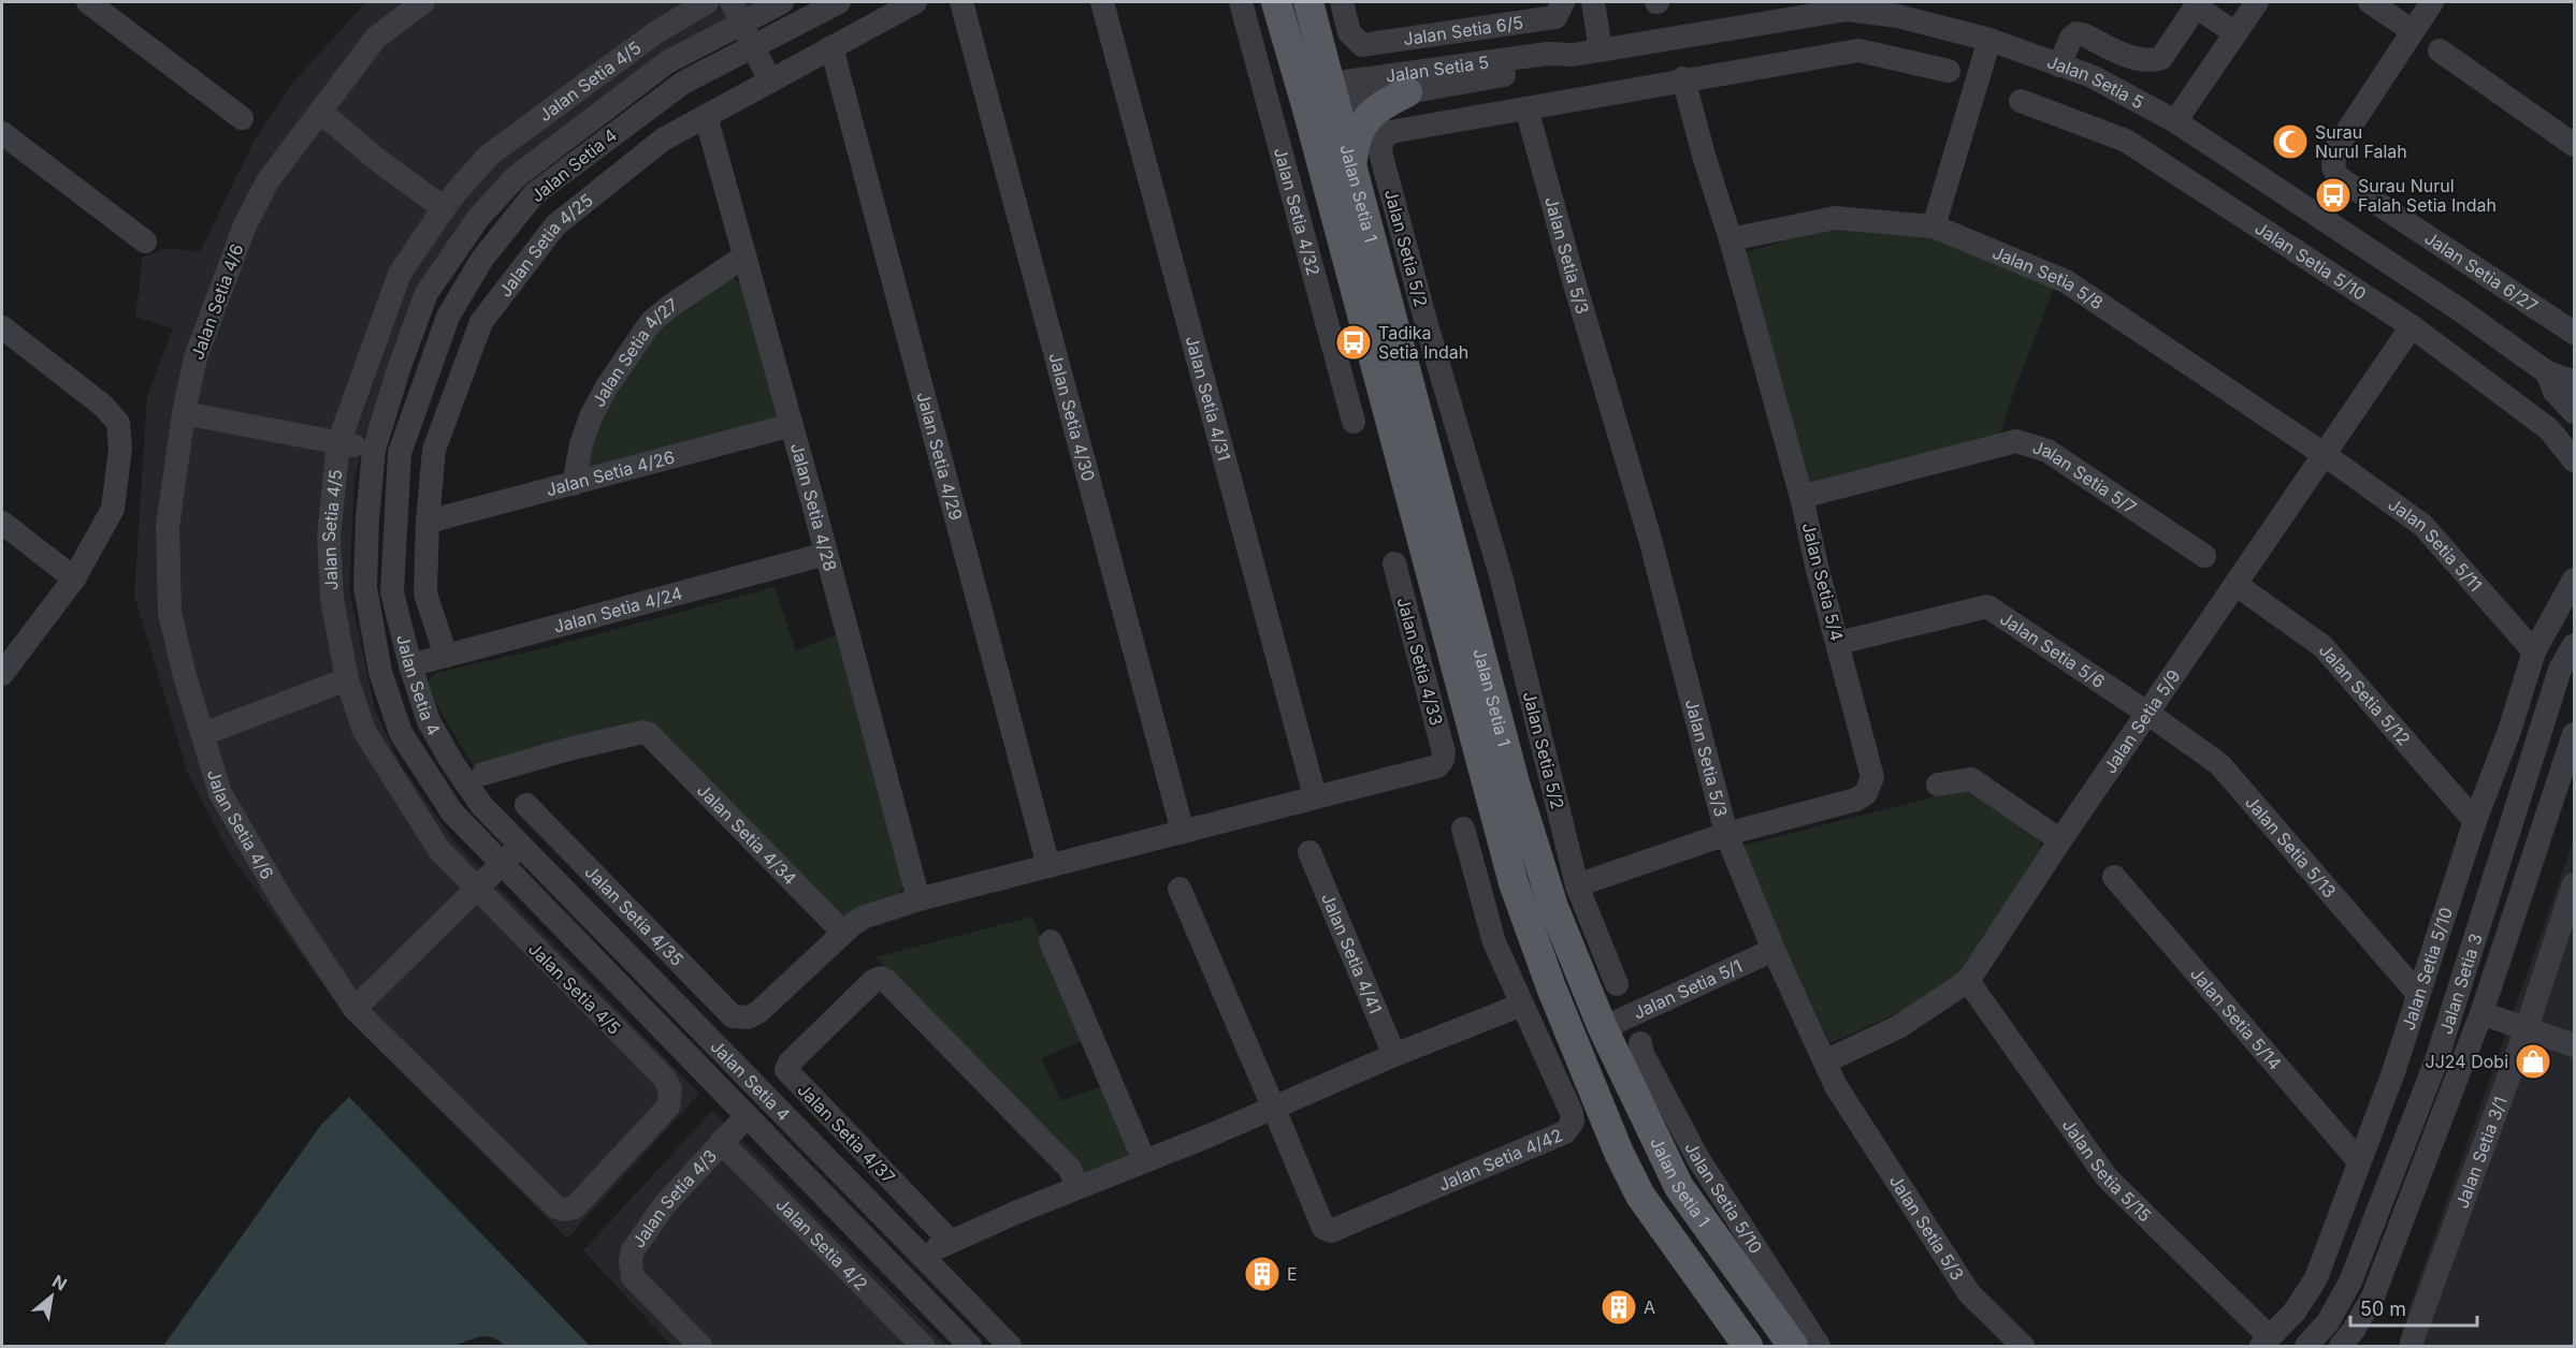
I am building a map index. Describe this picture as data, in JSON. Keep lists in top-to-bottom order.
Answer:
{
  "streets": {
    "main road": ["Jalan Setia 1"],
    "street": [
      "Jalan Setia 6/5",
      "Jalan Setia 5",
      "Jalan Setia 4/5",
      "Jalan Setia 4",
      "Jalan Setia 4/32",
      "Jalan Setia 4/25",
      "Jalan Setia 5/2",
      "Jalan Setia 5/3",
      "Jalan Setia 5/10",
      "Jalan Setia 6/27",
      "Jalan Setia 5/8",
      "Jalan Setia 4/6",
      "Jalan Setia 4/27",
      "Jalan Setia 4/31",
      "Jalan Setia 4/30",
      "Jalan Setia 4/29",
      "Jalan Setia 4/26",
      "Jalan Setia 5/7",
      "Jalan Setia 4/28",
      "Jalan Setia 5/11",
      "Jalan Setia 5/4",
      "Jalan Setia 4/24",
      "Jalan Setia 5/6",
      "Jalan Setia 4/33",
      "Jalan Setia 5/12",
      "Jalan Setia 5/9",
      "Jalan Setia 4/34",
      "Jalan Setia 5/13",
      "Jalan Setia 4/35",
      "Jalan Setia 4/41",
      "Jalan Setia 3",
      "Jalan Setia 5/1",
      "Jalan Setia 5/14",
      "Jalan Setia 4/37",
      "Jalan Setia 3/1",
      "Jalan Setia 4/42",
      "Jalan Setia 5/15",
      "Jalan Setia 4/3",
      "Jalan Setia 4/2"
    ]
  },
  "crossings": [
    ["Jalan Setia 5", "Jalan Setia 1"],
    ["Jalan Setia 4/5", "Jalan Setia 4/6"],
    ["Jalan Setia 4", "Jalan Setia 4/24"],
    ["Jalan Setia 4", "Jalan Setia 4/3"],
    ["Jalan Setia 1", "Jalan Setia 5/1"],
    ["Jalan Setia 4/25", "Jalan Setia 4/29"],
    ["Jalan Setia 4/25", "Jalan Setia 4/26"],
    ["Jalan Setia 4/25", "Jalan Setia 4/28"],
    ["Jalan Setia 4/25", "Jalan Setia 4/24"],
    ["Jalan Setia 5/2", "Jalan Setia 5/3"],
    ["Jalan Setia 5/2", "Jalan Setia 5/4"],
    ["Jalan Setia 5/3", "Jalan Setia 5/4"],
    ["Jalan Setia 5/3", "Jalan Setia 5/9"],
    ["Jalan Setia 5/3", "Jalan Setia 5/1"],
    ["Jalan Setia 5/10", "Jalan Setia 5/11"],
    ["Jalan Setia 5/10", "Jalan Setia 5/12"],
    ["Jalan Setia 5/10", "Jalan Setia 5/9"],
    ["Jalan Setia 5/10", "Jalan Setia 5/13"],
    ["Jalan Setia 5/10", "Jalan Setia 5/14"],
    ["Jalan Setia 5/10", "Jalan Setia 5/15"],
    ["Jalan Setia 5/8", "Jalan Setia 5/11"],
    ["Jalan Setia 5/8", "Jalan Setia 5/4"],
    ["Jalan Setia 5/8", "Jalan Setia 5/9"],
    ["Jalan Setia 4/27", "Jalan Setia 4/26"],
    ["Jalan Setia 4/27", "Jalan Setia 4/28"],
    ["Jalan Setia 4/31", "Jalan Setia 4/33"],
    ["Jalan Setia 4/26", "Jalan Setia 4/28"],
    ["Jalan Setia 5/7", "Jalan Setia 5/4"],
    ["Jalan Setia 4/28", "Jalan Setia 4/24"],
    ["Jalan Setia 5/11", "Jalan Setia 5/9"],
    ["Jalan Setia 5/4", "Jalan Setia 5/6"],
    ["Jalan Setia 5/6", "Jalan Setia 5/9"],
    ["Jalan Setia 5/6", "Jalan Setia 5/13"],
    ["Jalan Setia 5/12", "Jalan Setia 5/9"],
    ["Jalan Setia 5/9", "Jalan Setia 5/13"],
    ["Jalan Setia 5/9", "Jalan Setia 5/15"],
    ["Jalan Setia 4/34", "Jalan Setia 4/35"],
    ["Jalan Setia 4/3", "Jalan Setia 4/2"]
  ],
  "places": {
    "mosque": ["Surau Nurul Falah"],
    "bus stop": ["Surau Nurul Falah Setia Indah", "Tadika Setia Indah"],
    "shop": ["JJ24 Dobi"],
    "building": ["E", "A"]
  },
  "scale_bar": "50 m",
  "north": "top right"
}
